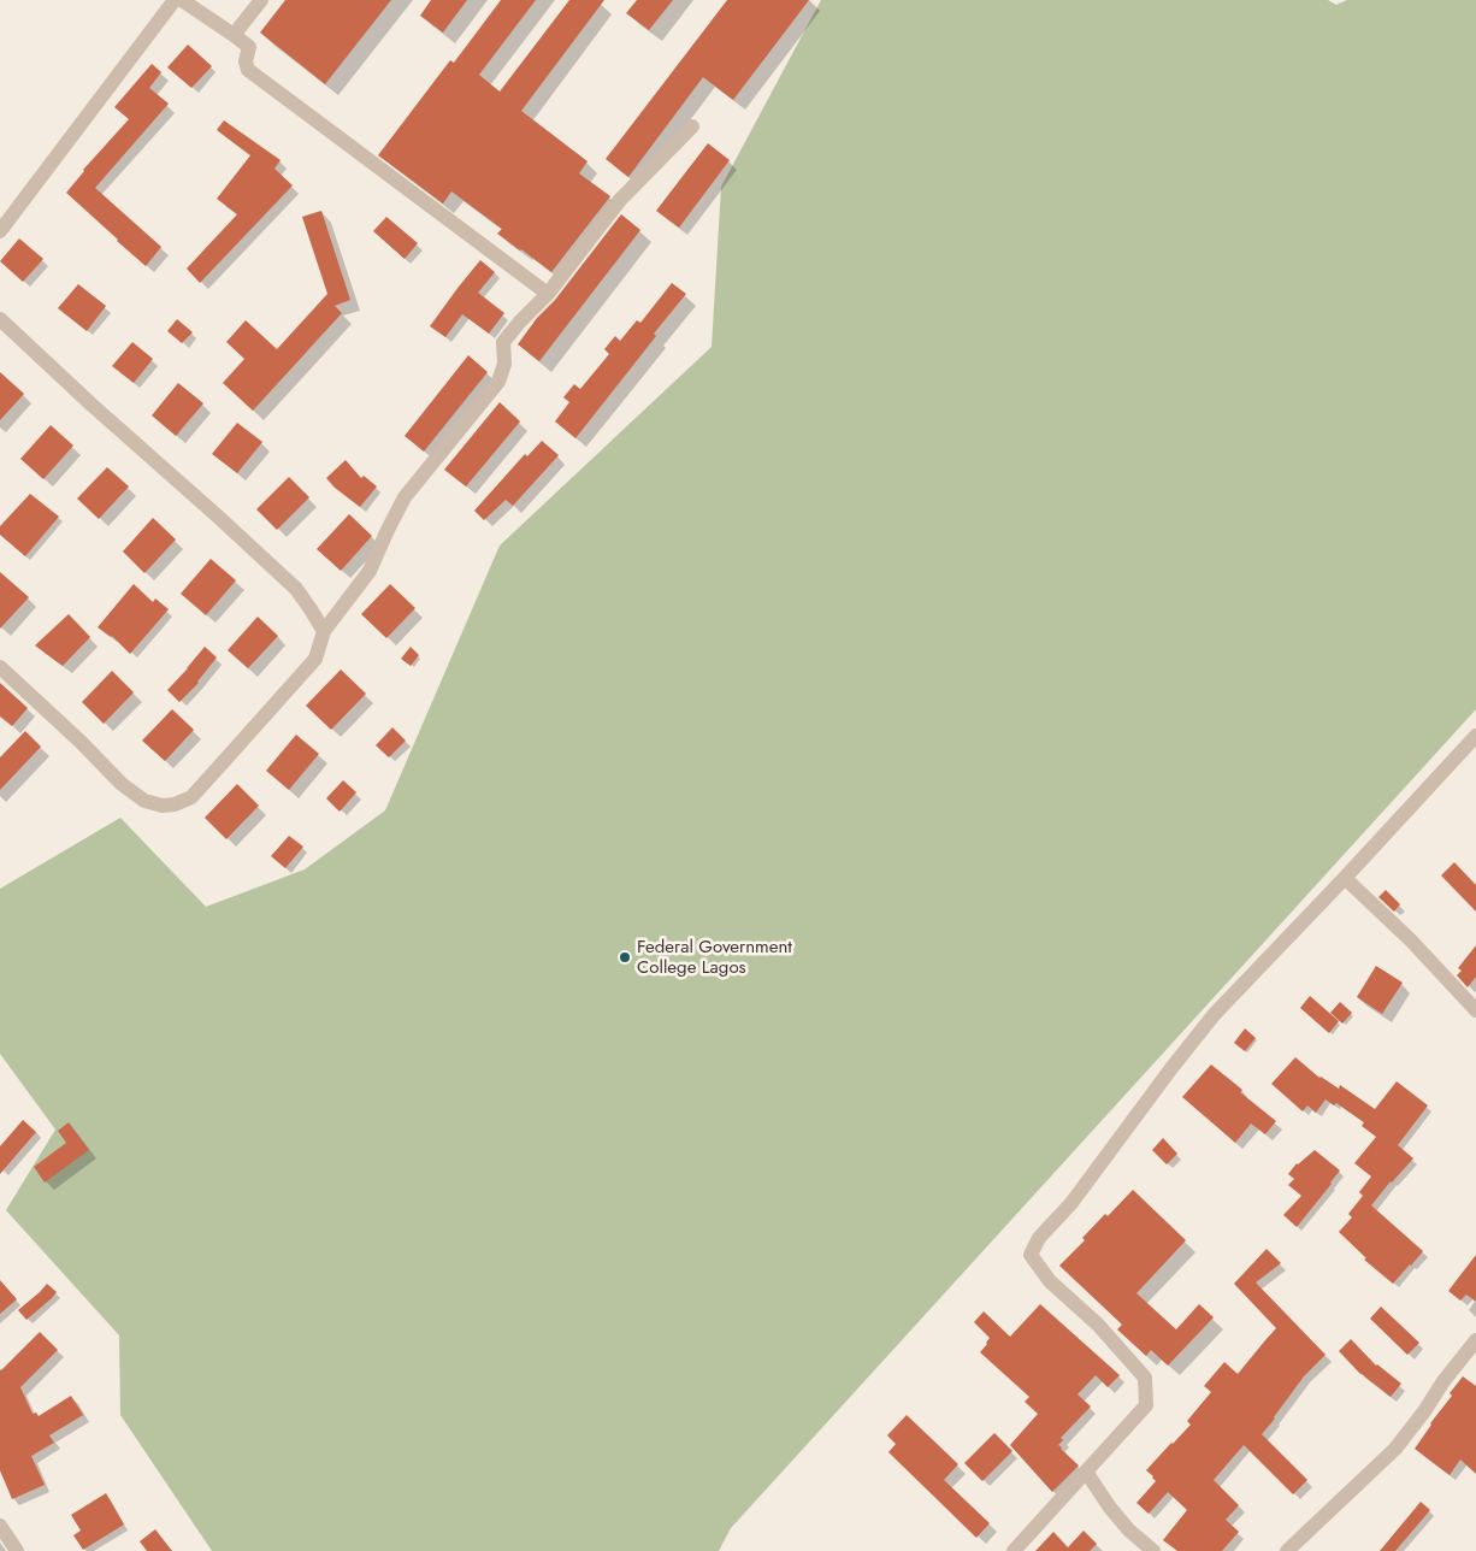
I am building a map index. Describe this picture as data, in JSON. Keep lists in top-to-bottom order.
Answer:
{
  "places": ["Federal Government College Lagos"]
}
